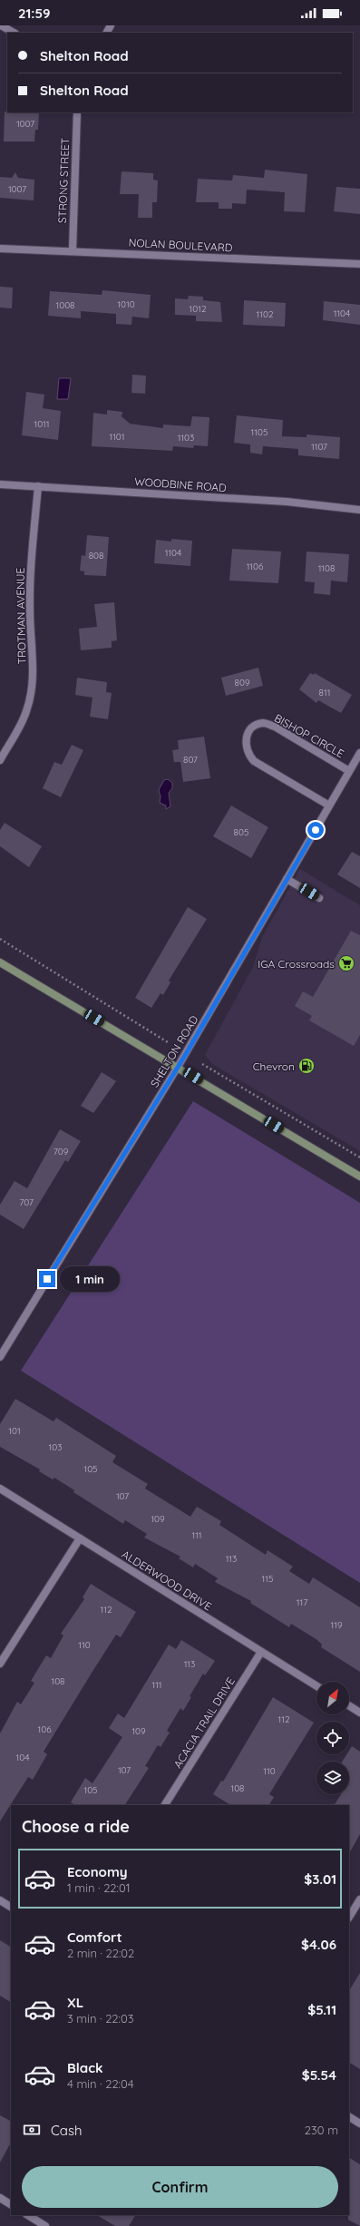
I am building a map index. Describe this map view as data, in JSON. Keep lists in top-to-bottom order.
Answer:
{
  "streets": {
    "street": [
      "STRONG STREET",
      "NOLAN BOULEVARD",
      "WOODBINE ROAD",
      "TROTMAN AVENUE",
      "BISHOP CIRCLE",
      "SHELTON ROAD",
      "ALDERWOOD DRIVE",
      "ACACIA TRAIL DRIVE"
    ]
  },
  "crossings": [
    ["STRONG STREET", "NOLAN BOULEVARD"],
    ["WOODBINE ROAD", "TROTMAN AVENUE"],
    ["BISHOP CIRCLE", "SHELTON ROAD"],
    ["ALDERWOOD DRIVE", "ACACIA TRAIL DRIVE"]
  ],
  "places": {
    "supermarket": ["IGA Crossroads"],
    "fuel station": ["Chevron"]
  },
  "house_numbers": [
    "1007",
    "1007",
    "1010",
    "1008",
    "1012",
    "1104",
    "1102",
    "1011",
    "1105",
    "1101",
    "1103",
    "1107",
    "1104",
    "808",
    "1106",
    "1108",
    "809",
    "811",
    "807",
    "805",
    "709",
    "707",
    "101",
    "103",
    "105",
    "107",
    "109",
    "111",
    "113",
    "115",
    "117",
    "112",
    "119",
    "110",
    "113",
    "108",
    "111",
    "112",
    "106",
    "109",
    "104",
    "107",
    "110",
    "108",
    "105"
  ],
  "north": "top right",
  "page": {
    "status": "21:59",
    "banner": ["Shelton Road", "Shelton Road"],
    "bubble": "1 min",
    "heading": "Choose a ride",
    "list": [
      {
        "name": "Economy",
        "note": "1 min · 22:01",
        "value": "$3.01"
      },
      {
        "name": "Comfort",
        "note": "2 min · 22:02",
        "value": "$4.06"
      },
      {
        "name": "XL",
        "note": "3 min · 22:03",
        "value": "$5.11"
      },
      {
        "name": "Black",
        "note": "4 min · 22:04",
        "value": "$5.54"
      }
    ],
    "pay": ["Cash", "230 m"],
    "buttons": "Confirm"
  }
}
